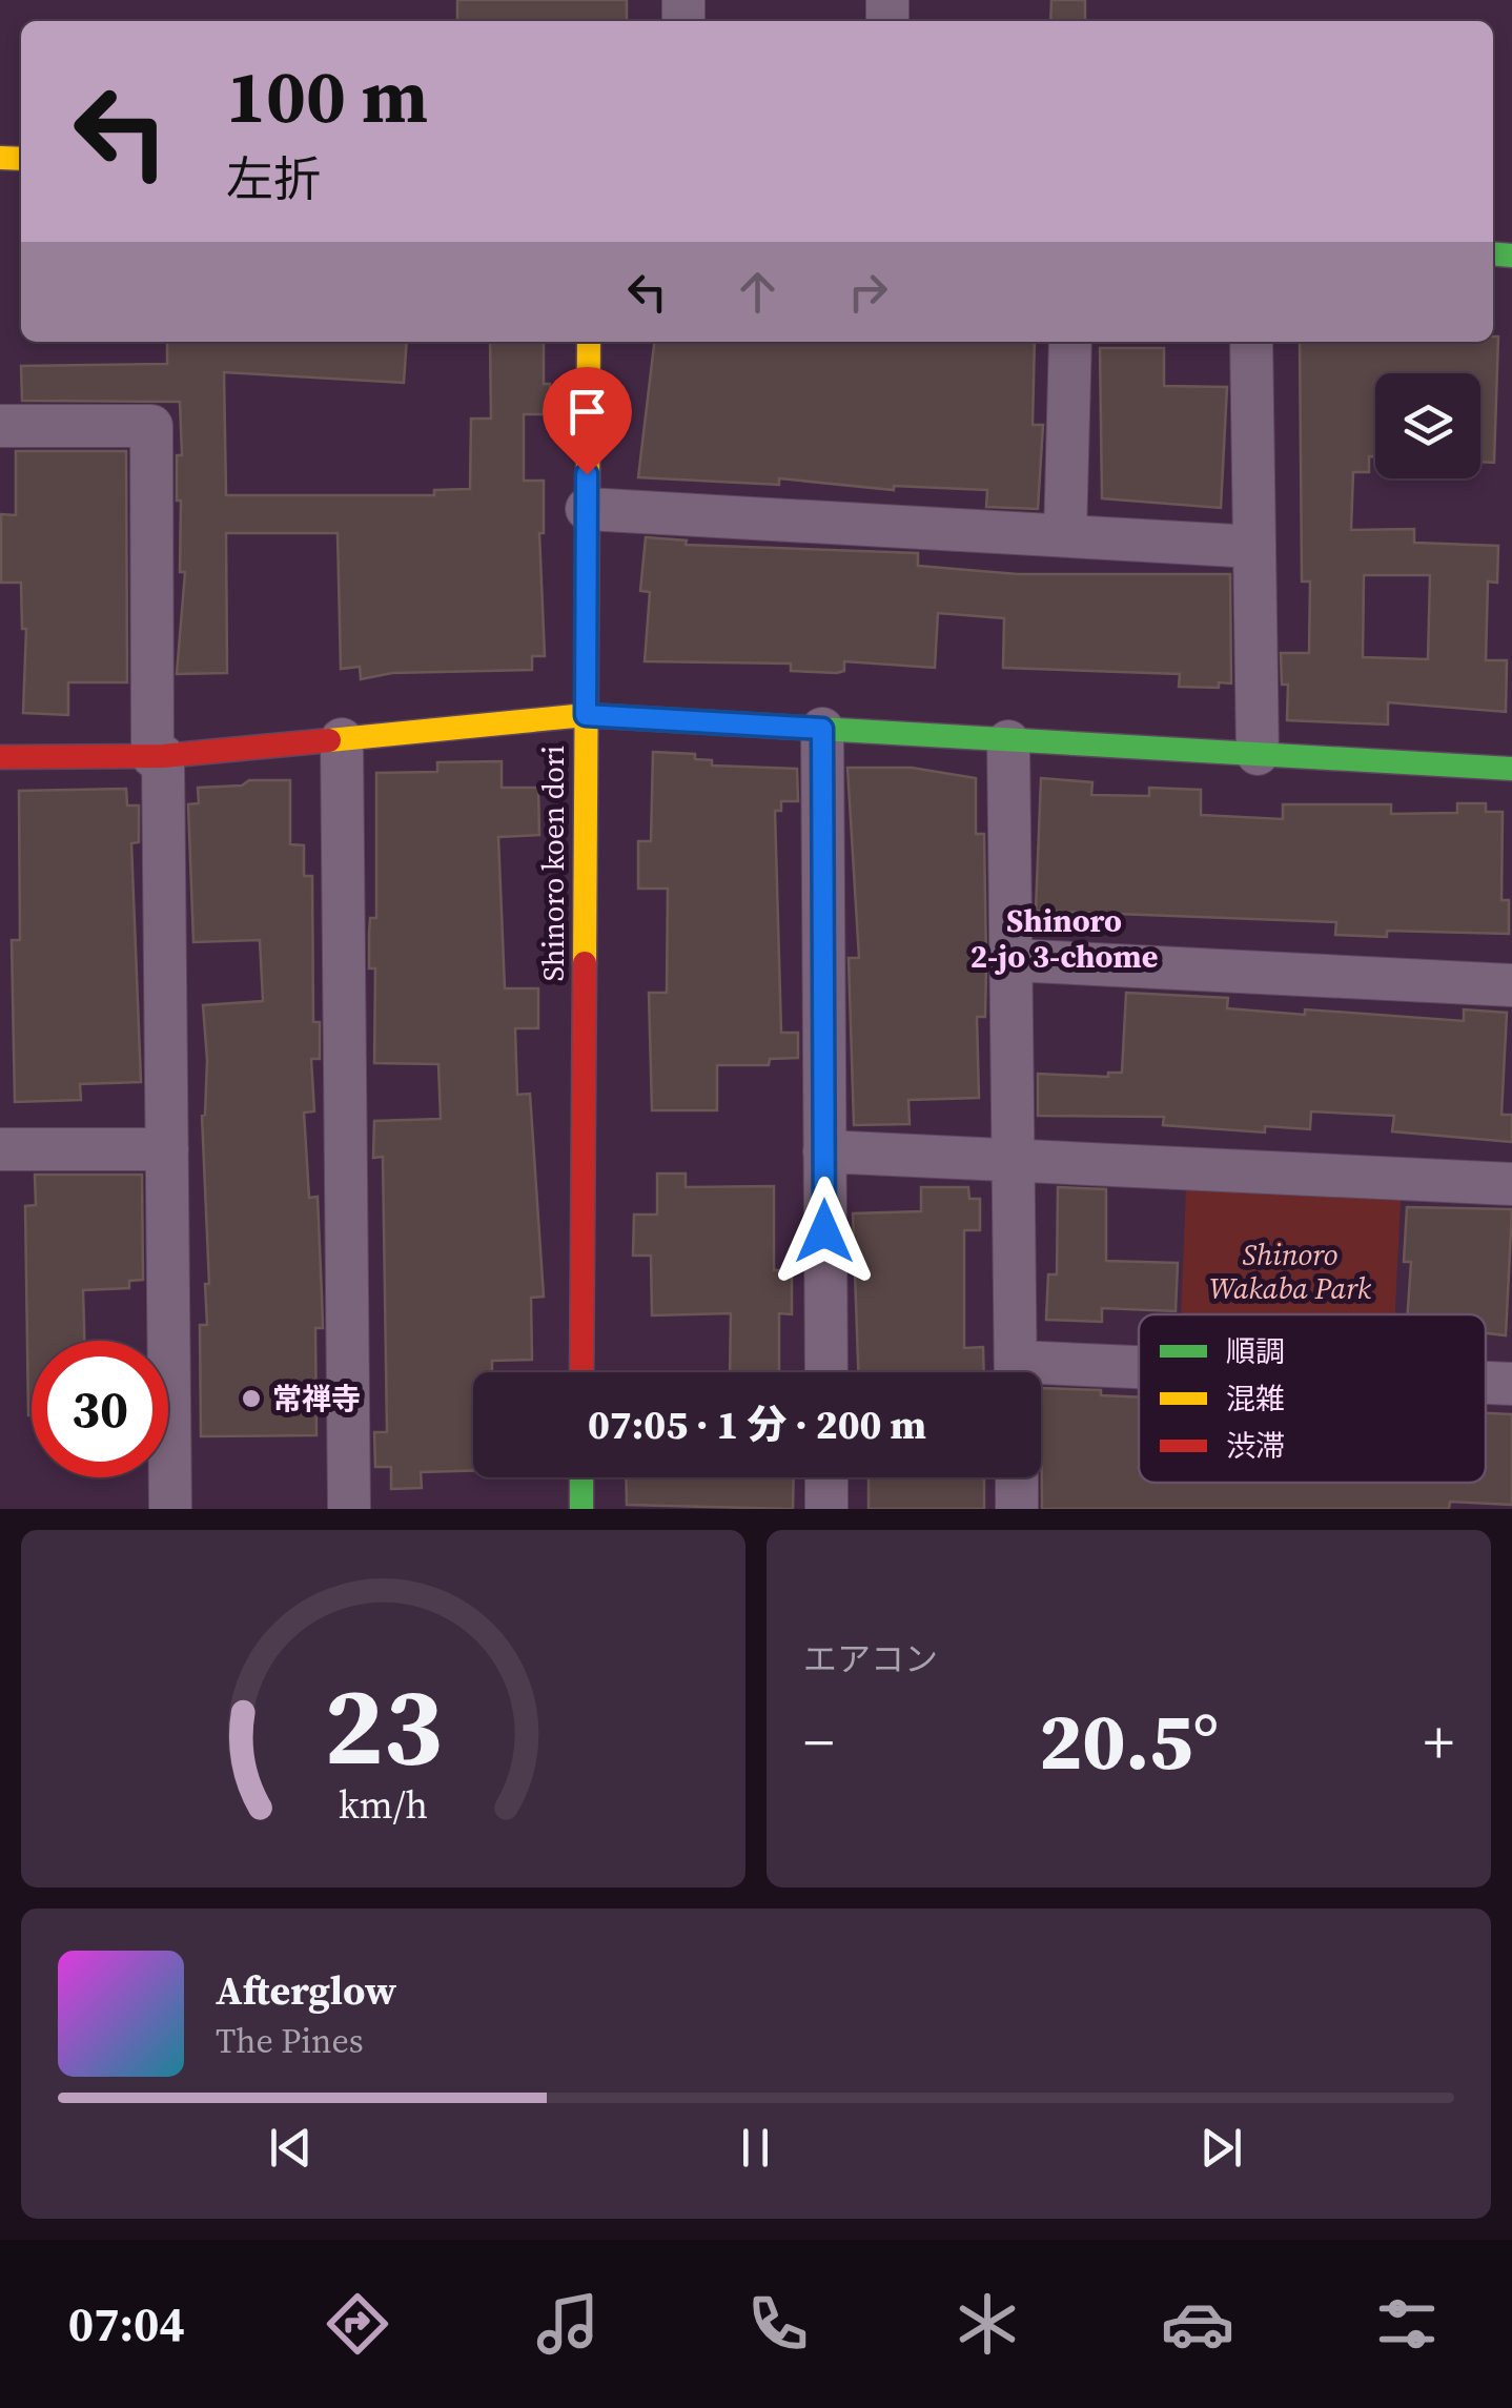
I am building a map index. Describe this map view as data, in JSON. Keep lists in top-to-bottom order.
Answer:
{
  "streets": {
    "street": ["Shinoro koen dori"]
  },
  "districts": ["Shinoro 2-jo 3-chome"],
  "parks": ["Shinoro Wakaba Park"],
  "places": ["常禅寺"],
  "legend": ["順調", "混雑", "渋滞"],
  "page": {
    "turn": ["100 m", "左折"],
    "limit": "30",
    "trip": "07:05 · 1 分 · 200 m",
    "tile": "エアコン",
    "heat": ["−", "20.5°", "+"],
    "song": ["Afterglow", "The Pines"],
    "tabs": "07:04",
    "gauge": ["23", "km/h"]
  }
}
